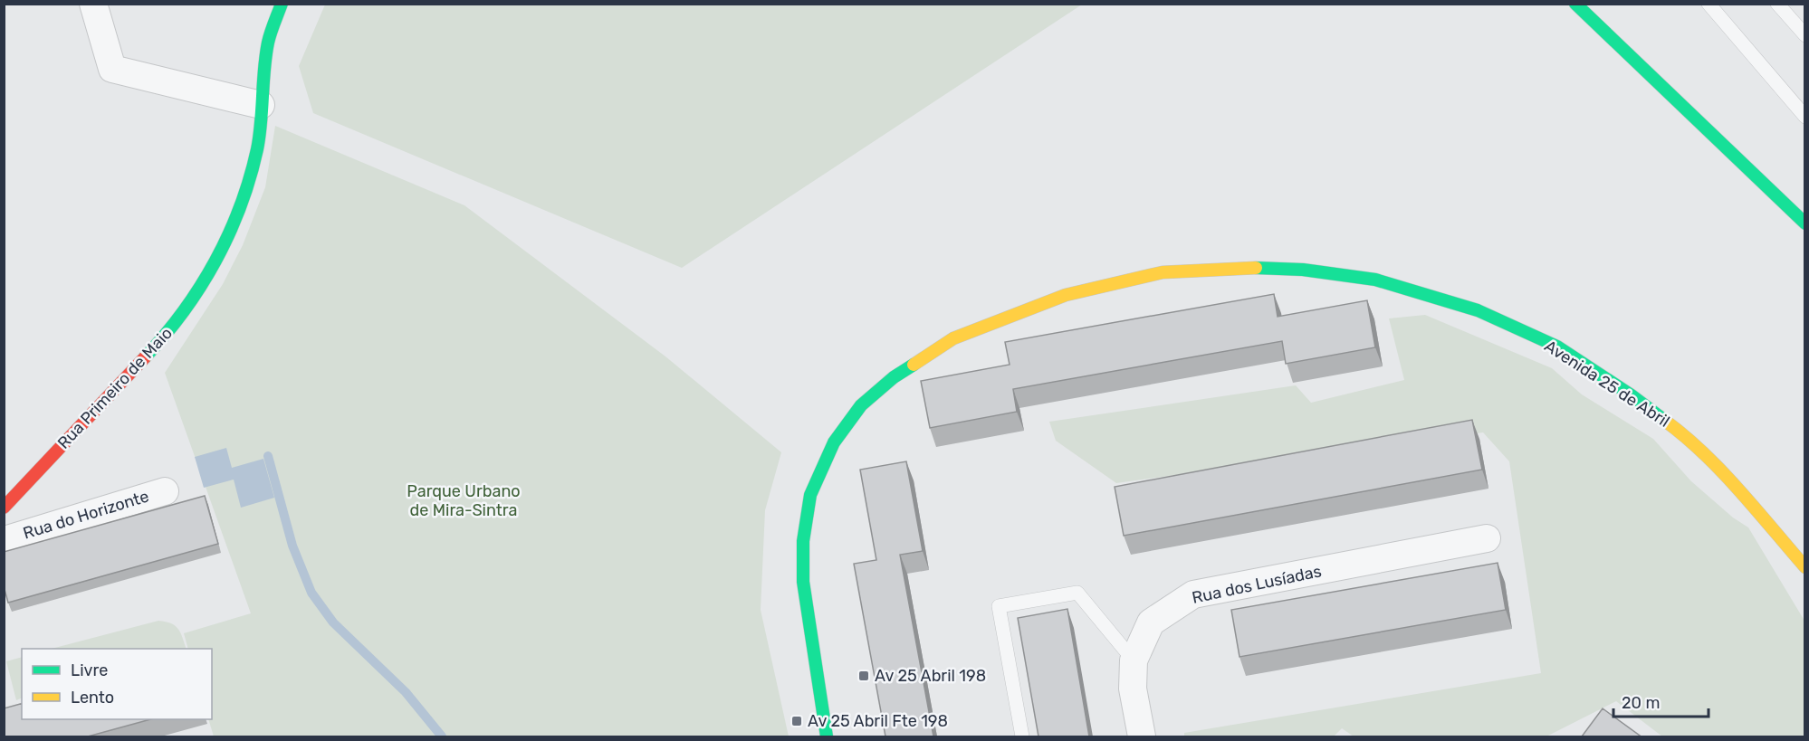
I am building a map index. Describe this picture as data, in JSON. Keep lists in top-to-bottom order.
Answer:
{
  "streets": {
    "main road": ["Avenida 25 de Abril", "Rua Primeiro de Maio"],
    "street": ["Rua do Horizonte", "Rua dos Lusíadas"]
  },
  "parks": ["Parque Urbano de Mira-Sintra"],
  "places": {
    "transit": ["Av 25 Abril 198", "Av 25 Abril Fte 198"]
  },
  "legend": ["Livre", "Lento"],
  "scale_bar": "20 m"
}
